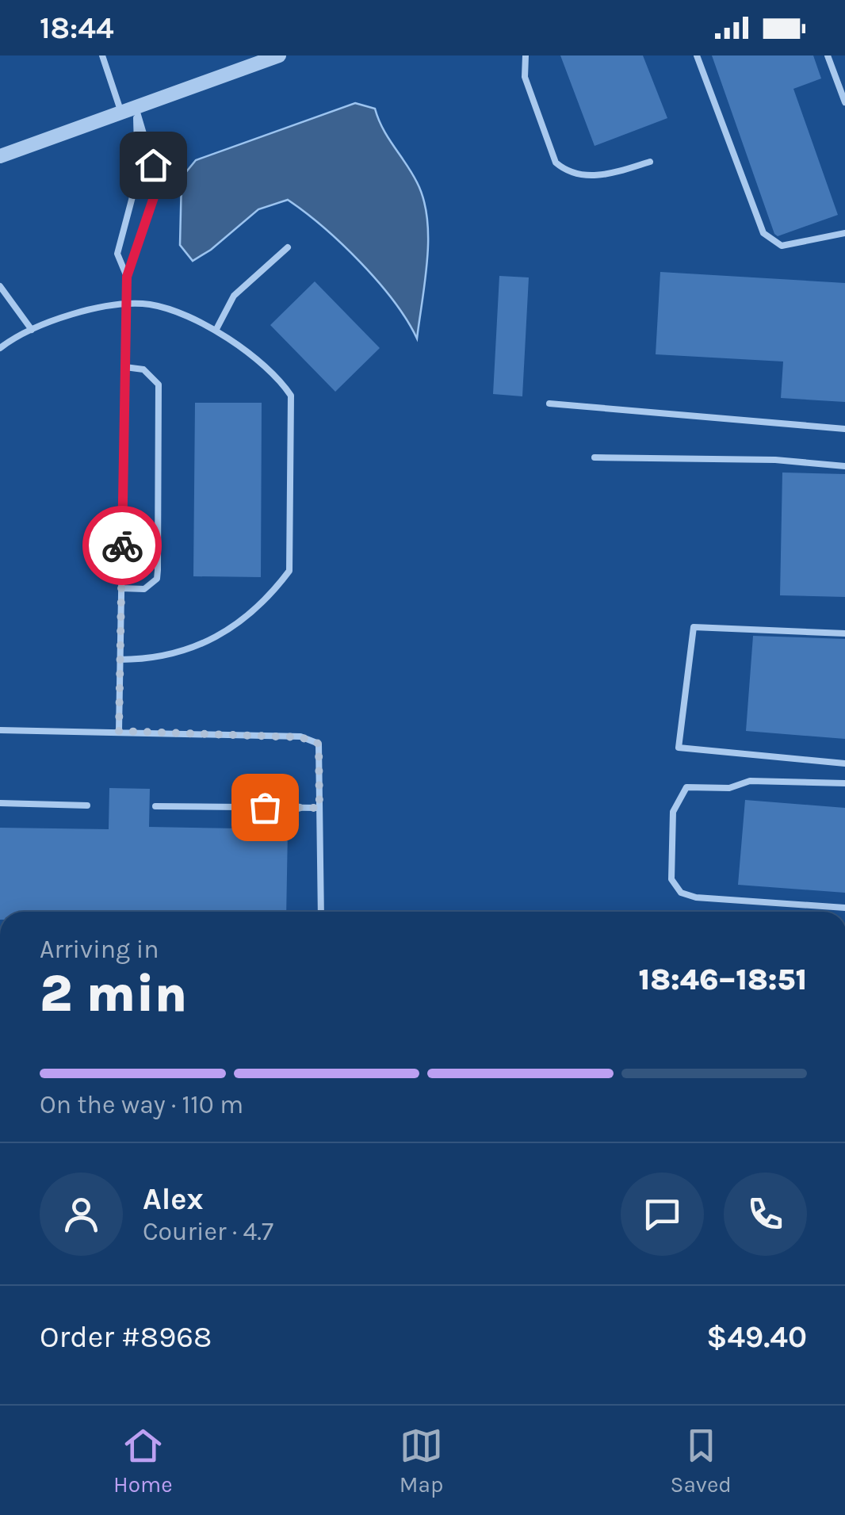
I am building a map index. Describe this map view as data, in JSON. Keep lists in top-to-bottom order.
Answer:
{
  "page": {
    "status": "18:44",
    "heading": ["2 min", "Arriving in", "18:46–18:51"],
    "panel": [
      "Alex",
      "Courier · 4.7",
      "Order #8968",
      "$49.40"
    ],
    "bar": "On the way · 110 m",
    "tabs": ["Home", "Map", "Saved"]
  }
}
